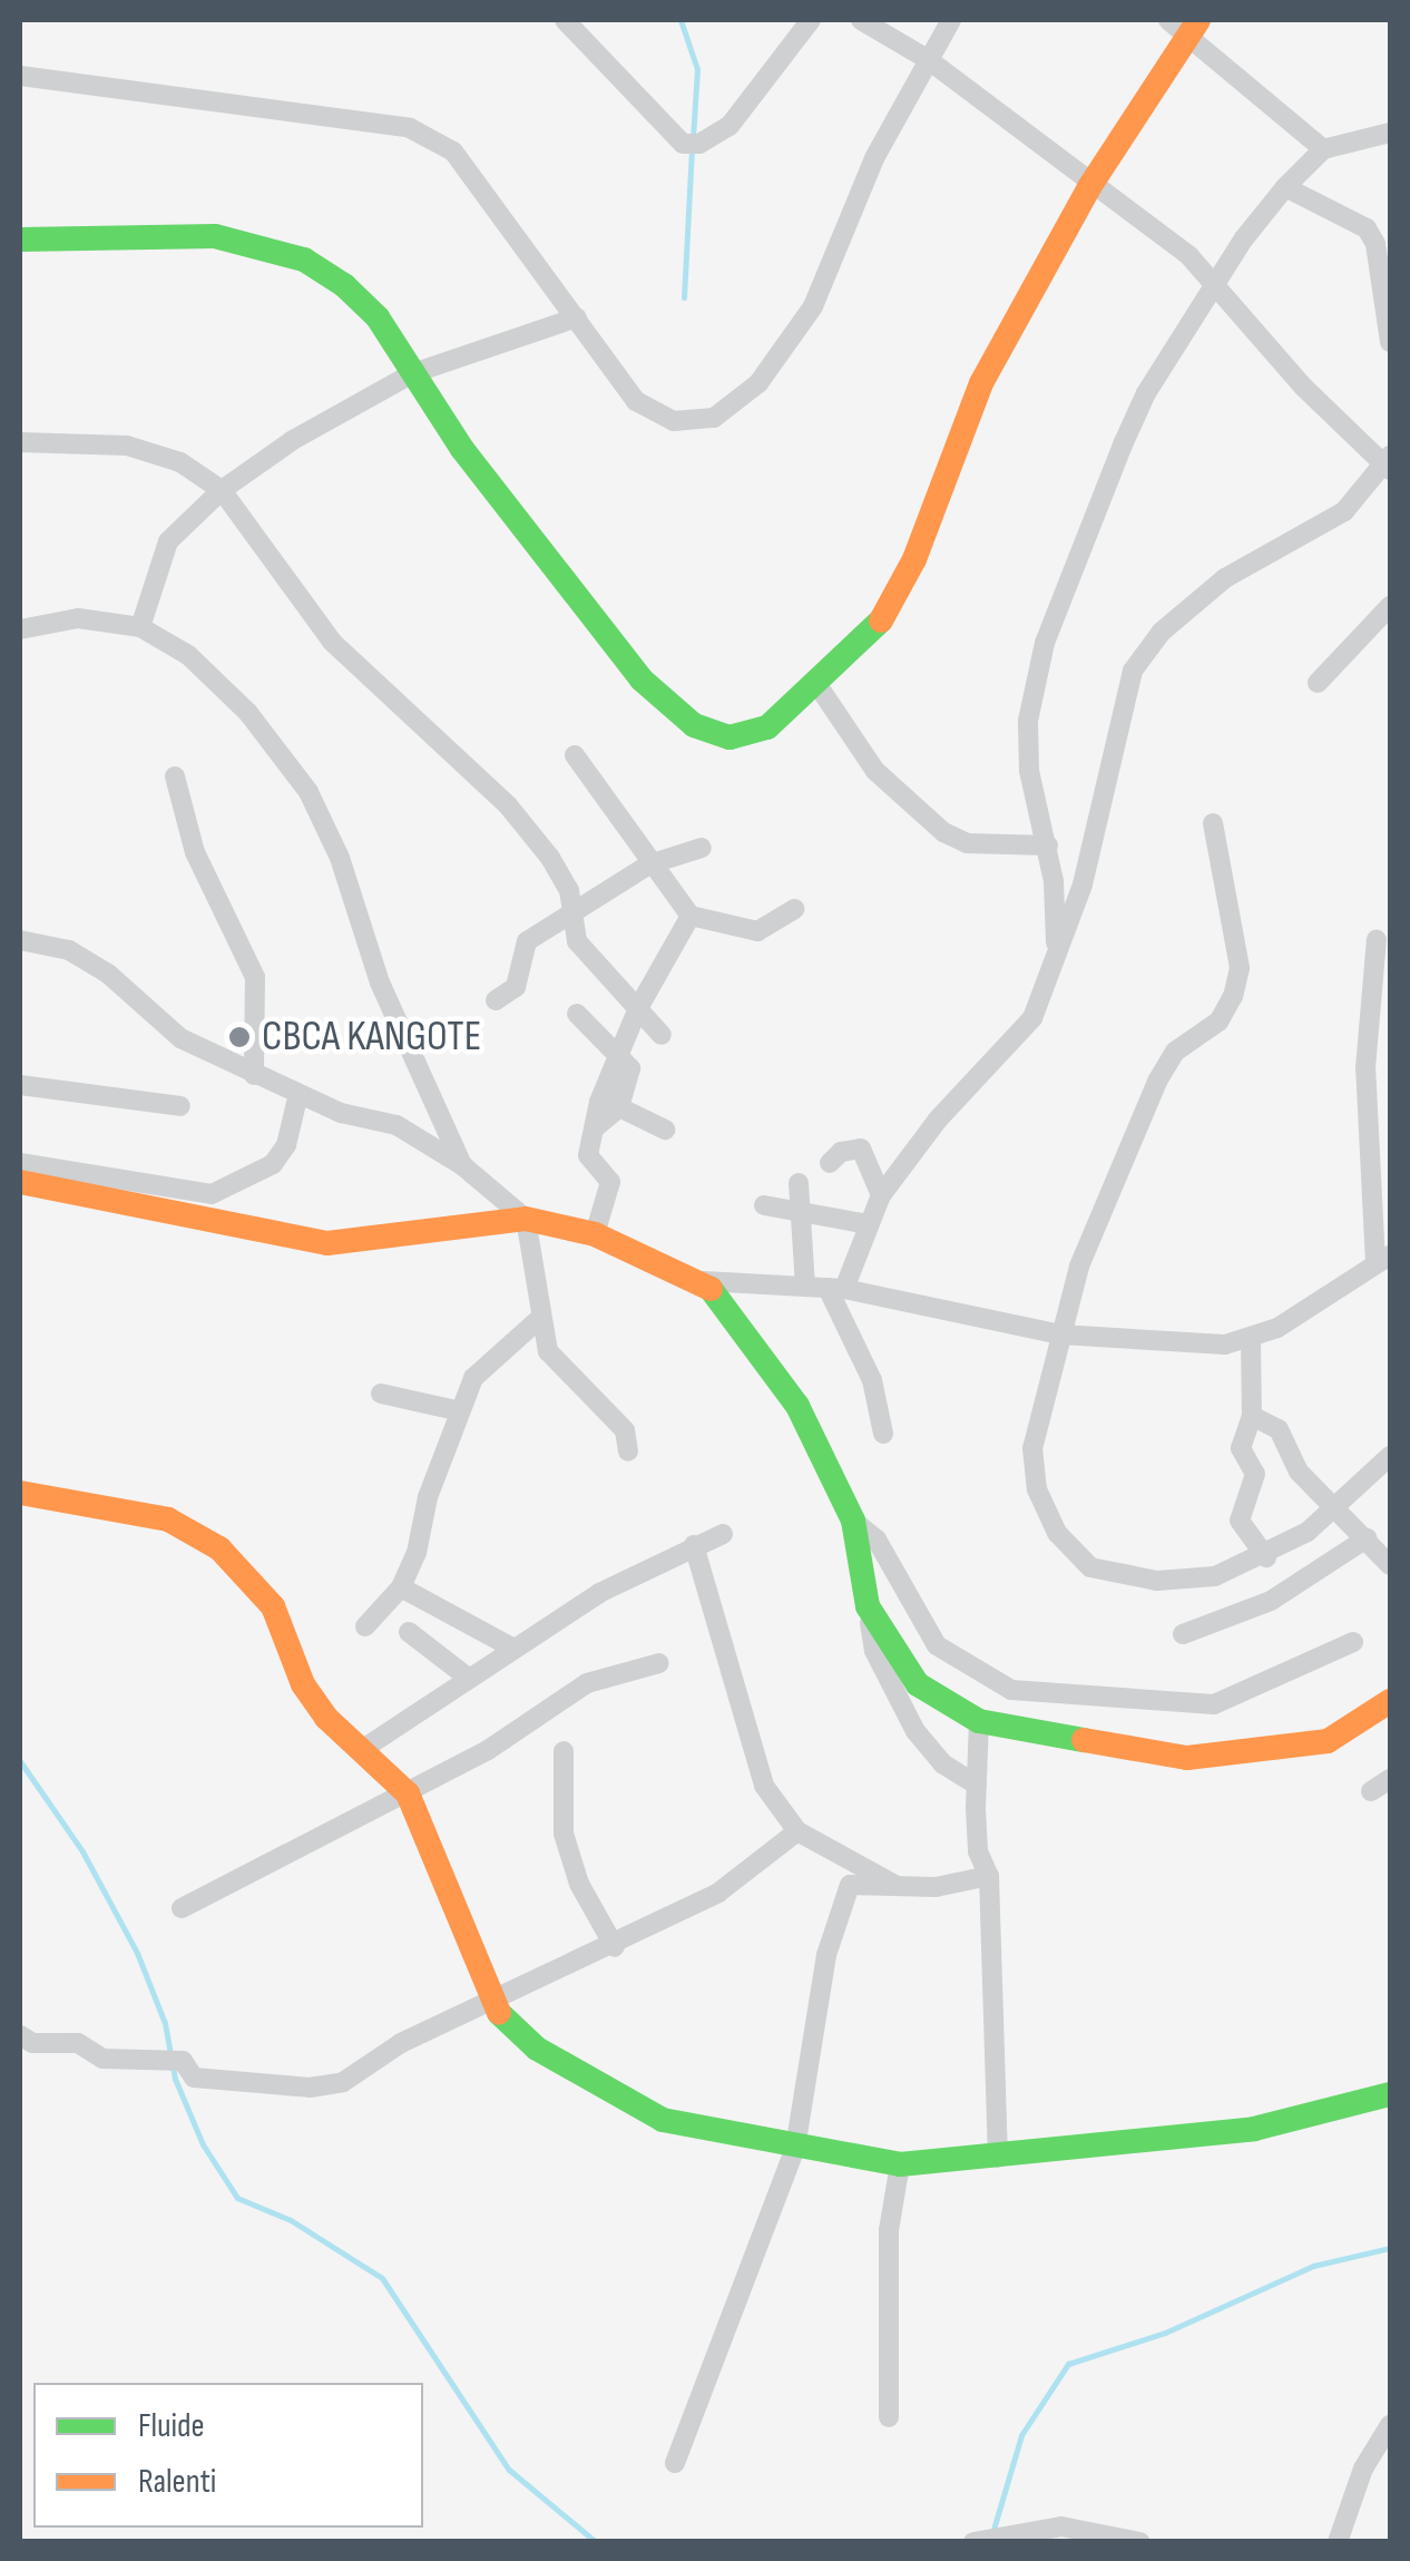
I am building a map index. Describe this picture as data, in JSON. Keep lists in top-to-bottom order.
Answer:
{
  "places": ["CBCA KANGOTE"],
  "legend": ["Fluide", "Ralenti"]
}
